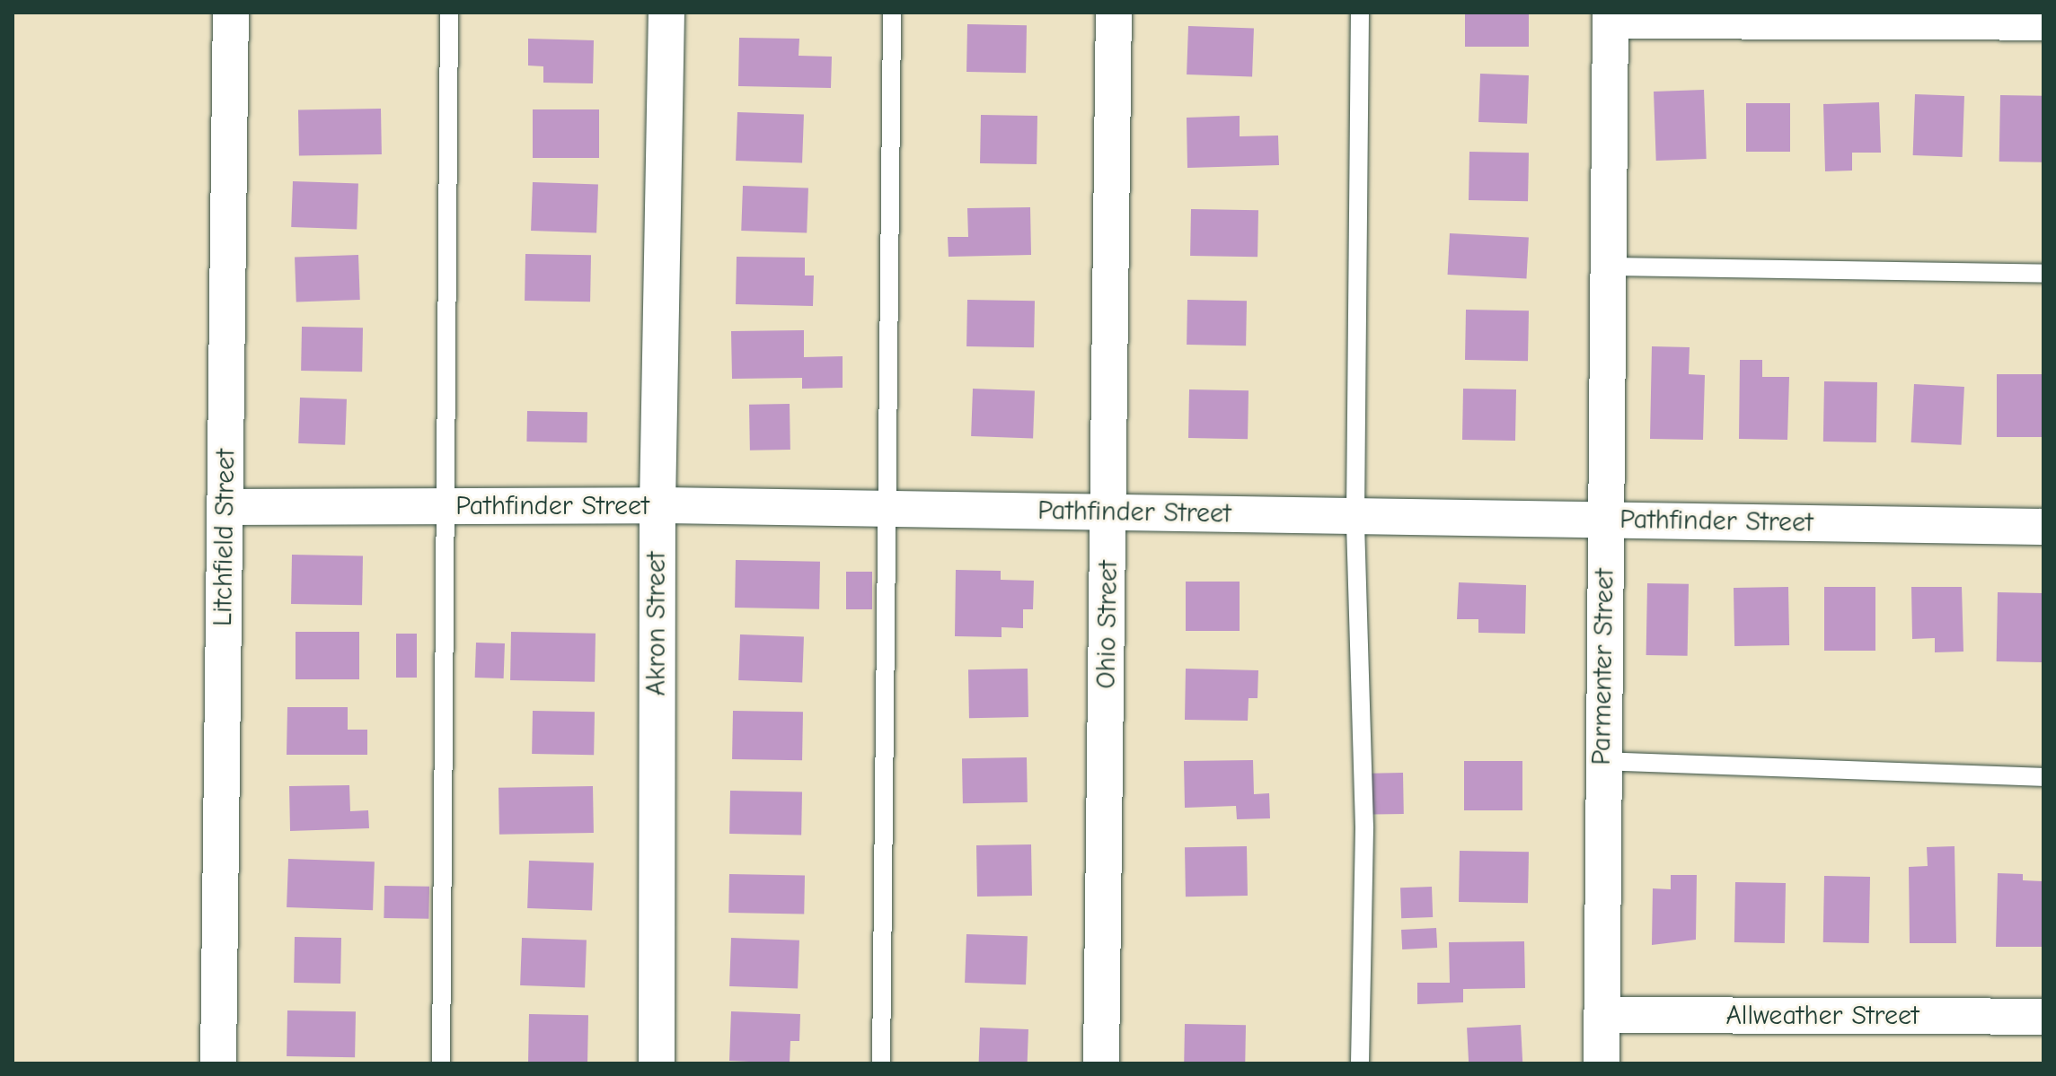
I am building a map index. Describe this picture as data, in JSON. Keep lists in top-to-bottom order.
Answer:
{
  "streets": {
    "street": [
      "Pathfinder Street",
      "Litchfield Street",
      "Akron Street",
      "Ohio Street",
      "Parmenter Street",
      "Allweather Street"
    ]
  },
  "crossings": [
    ["Pathfinder Street", "Litchfield Street"],
    ["Pathfinder Street", "Akron Street"],
    ["Pathfinder Street", "Ohio Street"],
    ["Pathfinder Street", "Parmenter Street"],
    ["Parmenter Street", "Allweather Street"]
  ]
}
